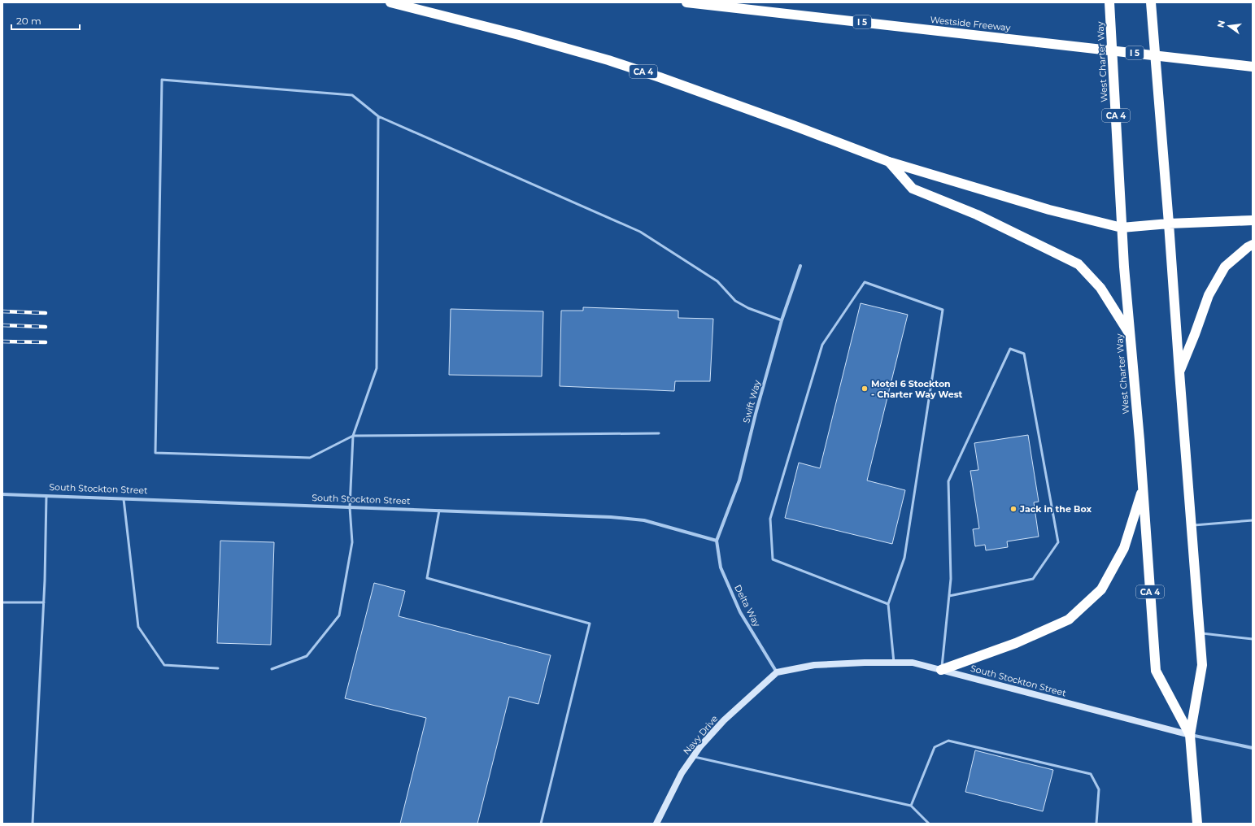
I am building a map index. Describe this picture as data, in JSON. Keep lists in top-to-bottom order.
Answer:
{
  "streets": {
    "highway": [
      "I 5",
      "Westside Freeway",
      "West Charter Way",
      "CA 4"
    ],
    "street": [
      "Swift Way",
      "South Stockton Street",
      "Delta Way",
      "Navy Drive"
    ]
  },
  "crossings": [
    ["West Charter Way", "South Stockton Street"],
    ["Swift Way", "South Stockton Street"],
    ["Swift Way", "Delta Way"],
    ["South Stockton Street", "Delta Way"],
    ["South Stockton Street", "Navy Drive"],
    ["Delta Way", "Navy Drive"]
  ],
  "places": ["Motel 6 Stockton - Charter Way West", "Jack in the Box"],
  "scale_bar": "20 m",
  "north": "left"
}
